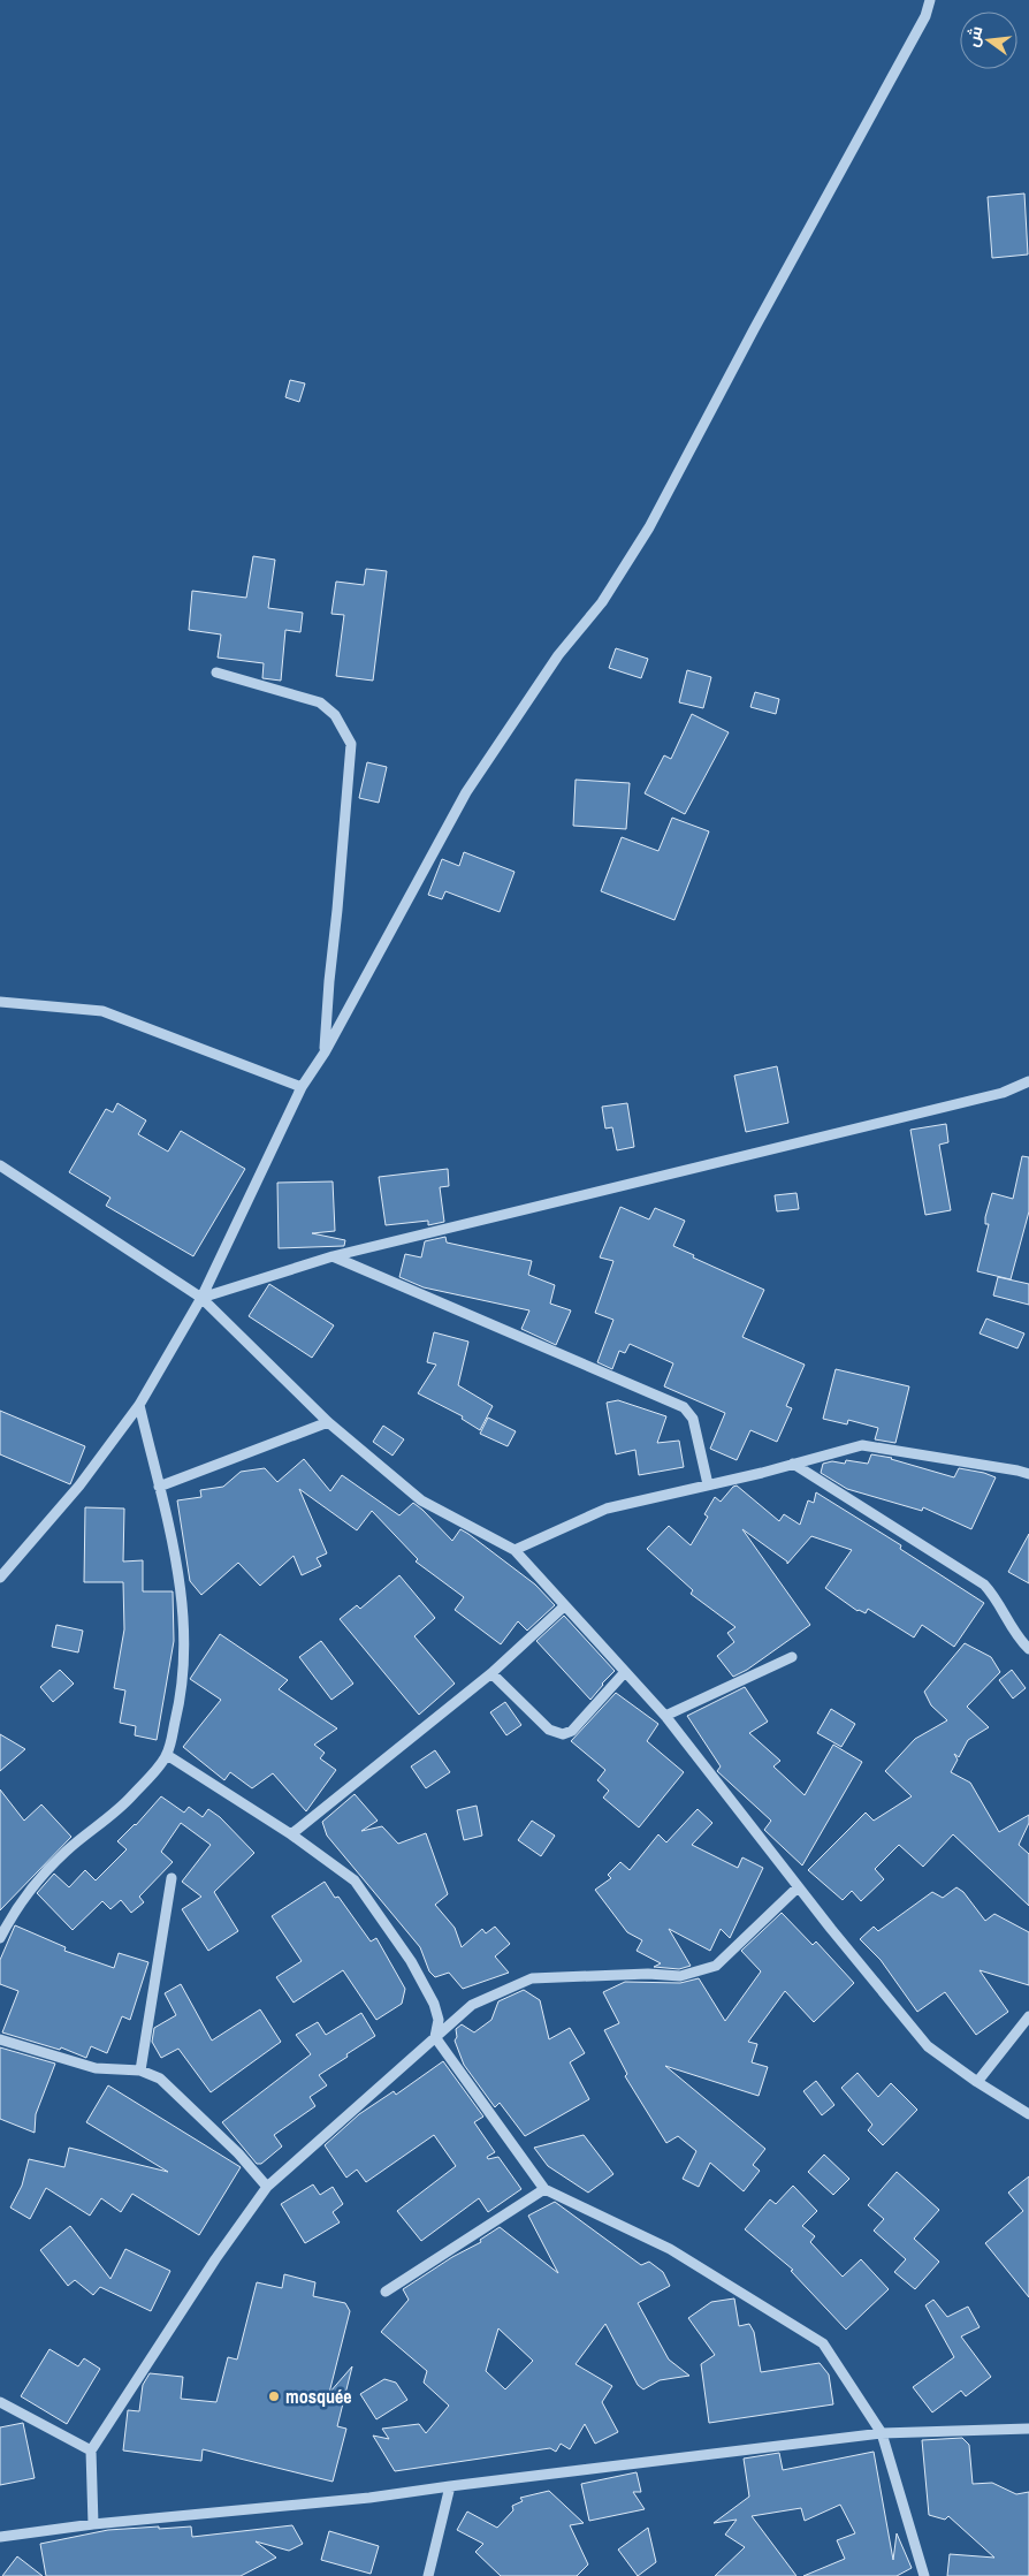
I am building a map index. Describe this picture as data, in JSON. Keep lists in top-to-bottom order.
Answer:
{
  "places": ["mosquée"],
  "north": "left"
}
